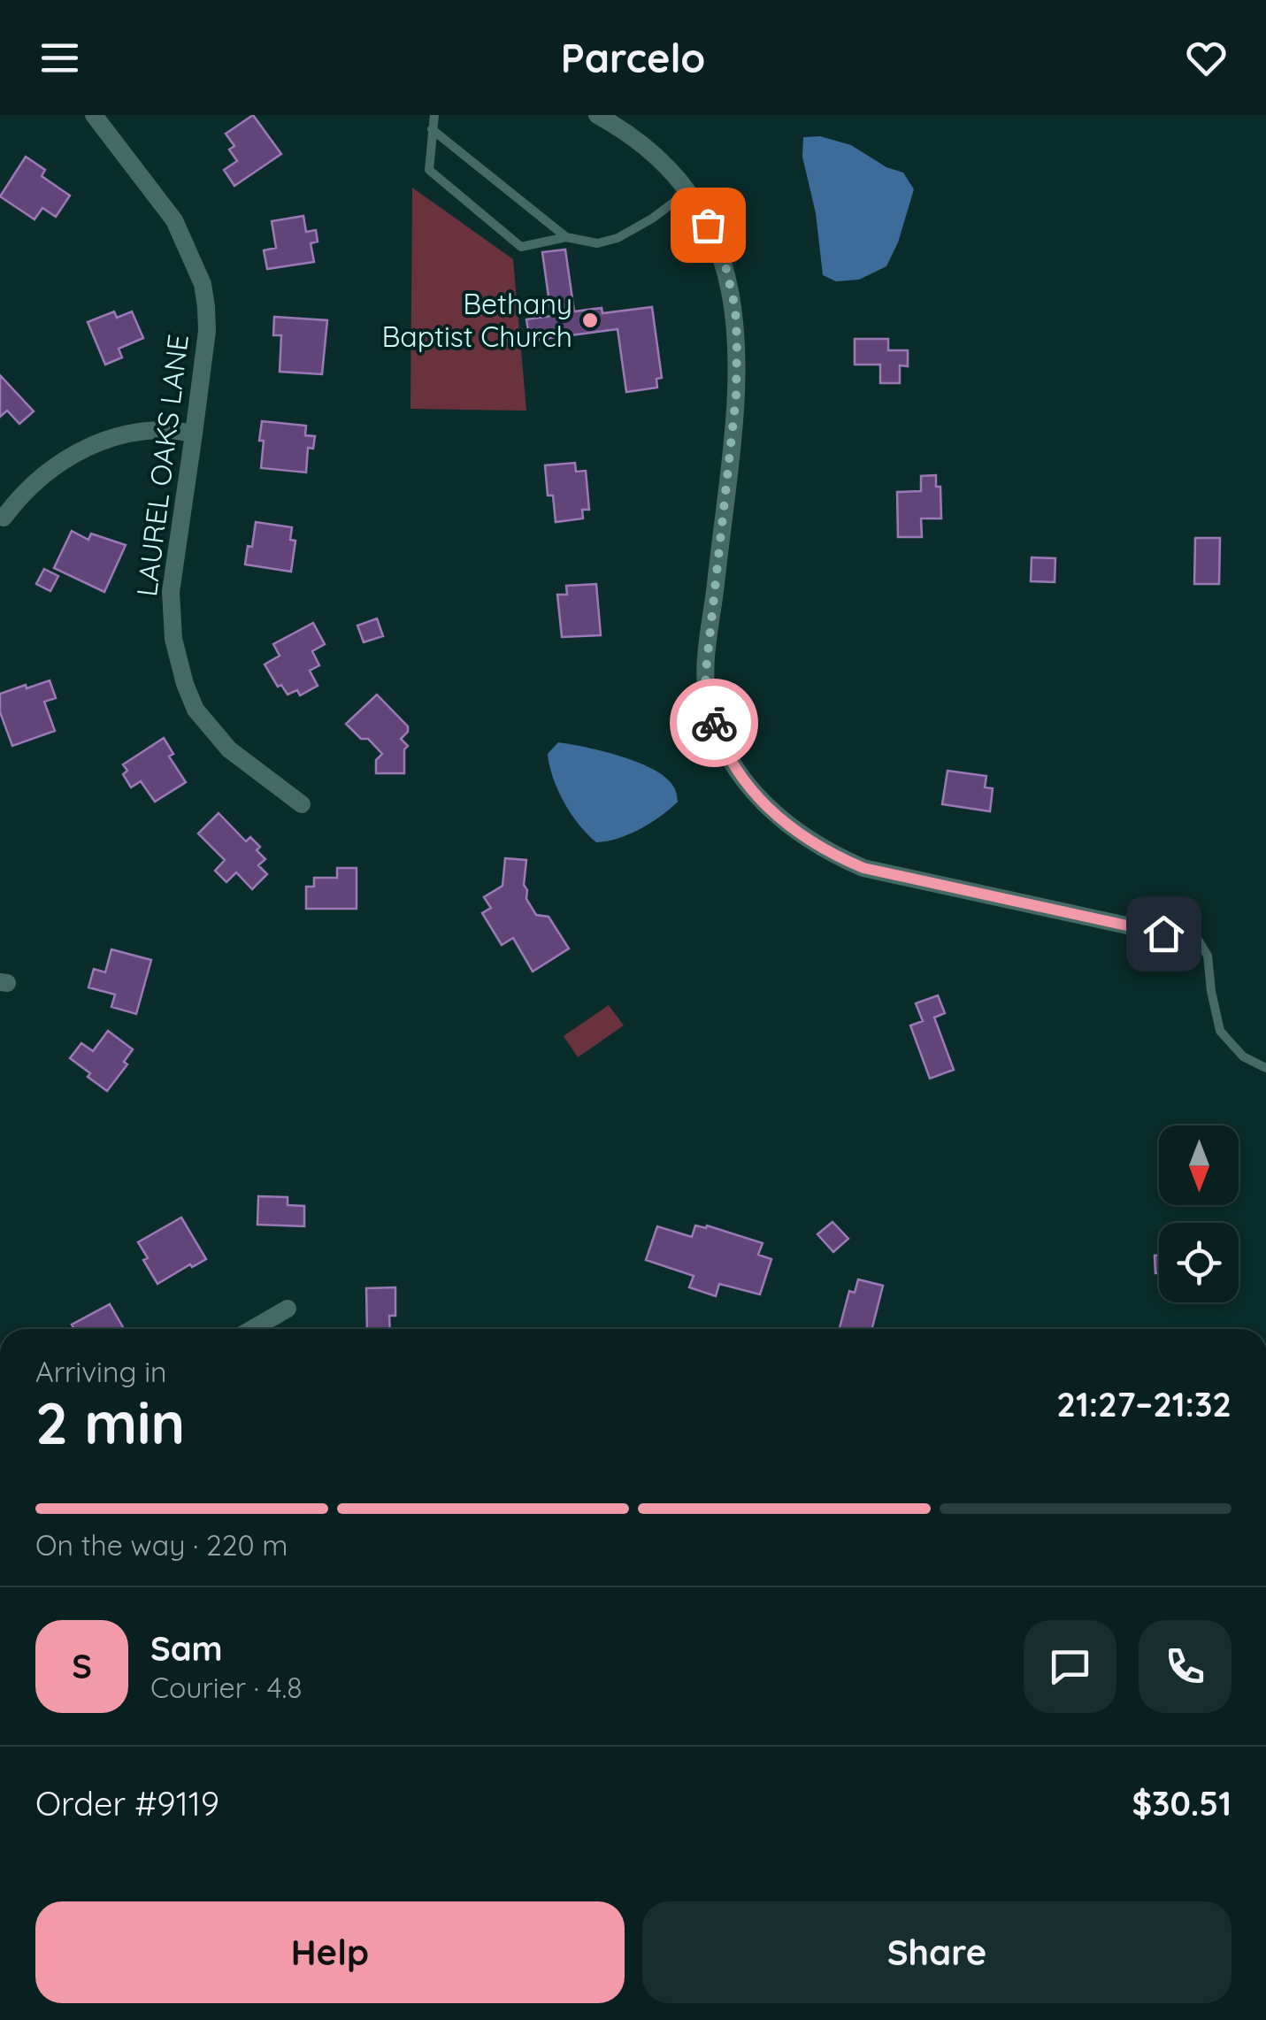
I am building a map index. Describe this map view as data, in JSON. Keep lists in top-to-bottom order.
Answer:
{
  "streets": {
    "street": ["LAUREL OAKS LANE"]
  },
  "places": ["Bethany Baptist Church"],
  "north": "bottom",
  "page": {
    "header": "Parcelo",
    "heading": ["2 min", "Arriving in", "21:27–21:32"],
    "panel": [
      "Sam",
      "Courier · 4.8",
      "Order #9119",
      "$30.51"
    ],
    "bar": "On the way · 220 m",
    "round": "S",
    "buttons": ["Help", "Share"]
  }
}
